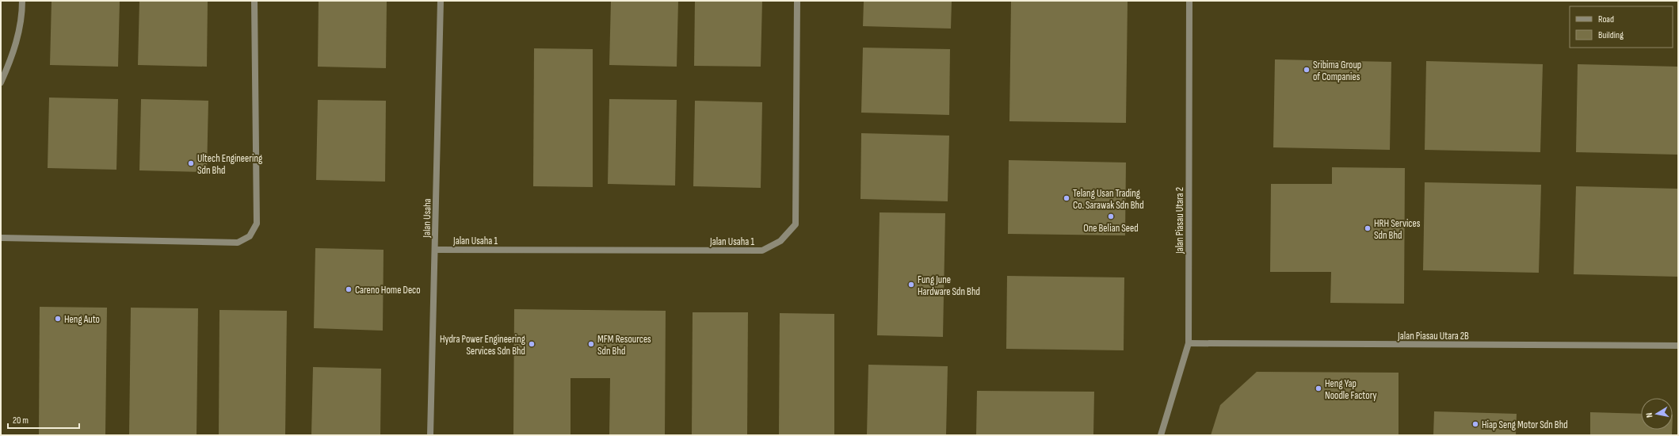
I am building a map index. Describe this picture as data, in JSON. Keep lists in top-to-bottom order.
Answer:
{
  "streets": {
    "street": [
      "Jalan Usaha",
      "Jalan Piasau Utara 2",
      "Jalan Usaha 1",
      "Jalan Piasau Utara 2B"
    ]
  },
  "crossings": [
    ["Jalan Usaha", "Jalan Usaha 1"],
    ["Jalan Piasau Utara 2", "Jalan Piasau Utara 2B"]
  ],
  "places": [
    "Sribima Group of Companies",
    "Ultech Engineering Sdn Bhd",
    "Telang Usan Trading Co. Sarawak Sdn Bhd",
    "One Belian Seed",
    "HRH Services Sdn Bhd",
    "Fung June Hardware Sdn Bhd",
    "Careno Home Deco",
    "Heng Auto",
    "Hydra Power Engineering Services Sdn Bhd",
    "MFM Resources Sdn Bhd",
    "Heng Yap Noodle Factory",
    "Hiap Seng Motor Sdn Bhd"
  ],
  "legend": ["Road", "Building"],
  "scale_bar": "20 m",
  "north": "left"
}
